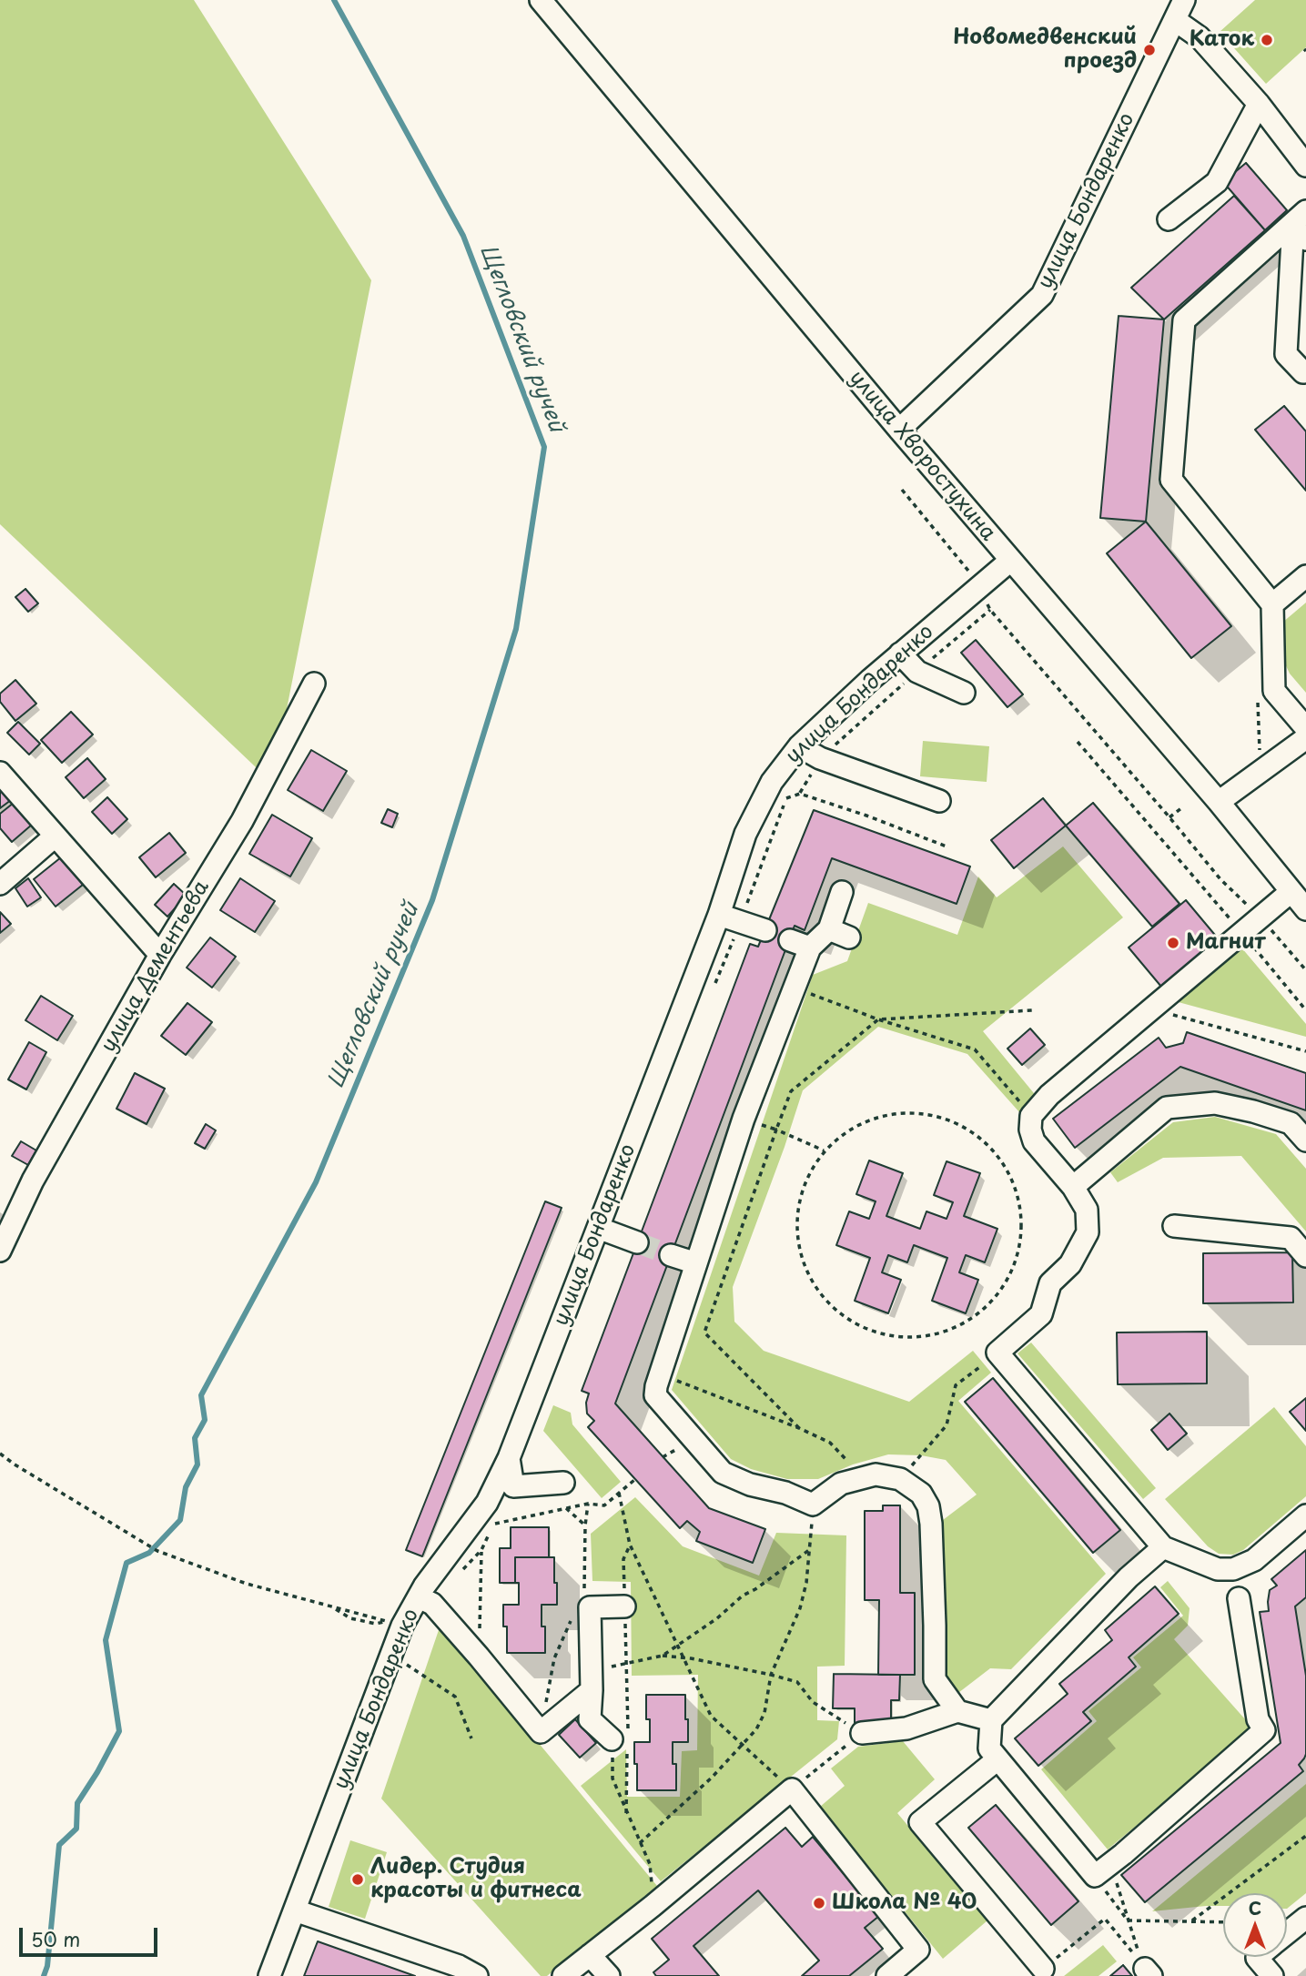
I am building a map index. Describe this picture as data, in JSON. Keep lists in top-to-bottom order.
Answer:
{
  "streets": {
    "street": ["улица Бондаренко", "улица Хворостухина", "улица Дементьева"]
  },
  "crossings": [
    ["улица Бондаренко", "улица Хворостухина"]
  ],
  "water": ["Щегловский ручей"],
  "places": [
    "Каток",
    "Новомедвенский проезд",
    "Магнит",
    "Лидер. Студия красоты и фитнеса",
    "Школа № 40"
  ],
  "scale_bar": "50 m",
  "north": "top"
}
